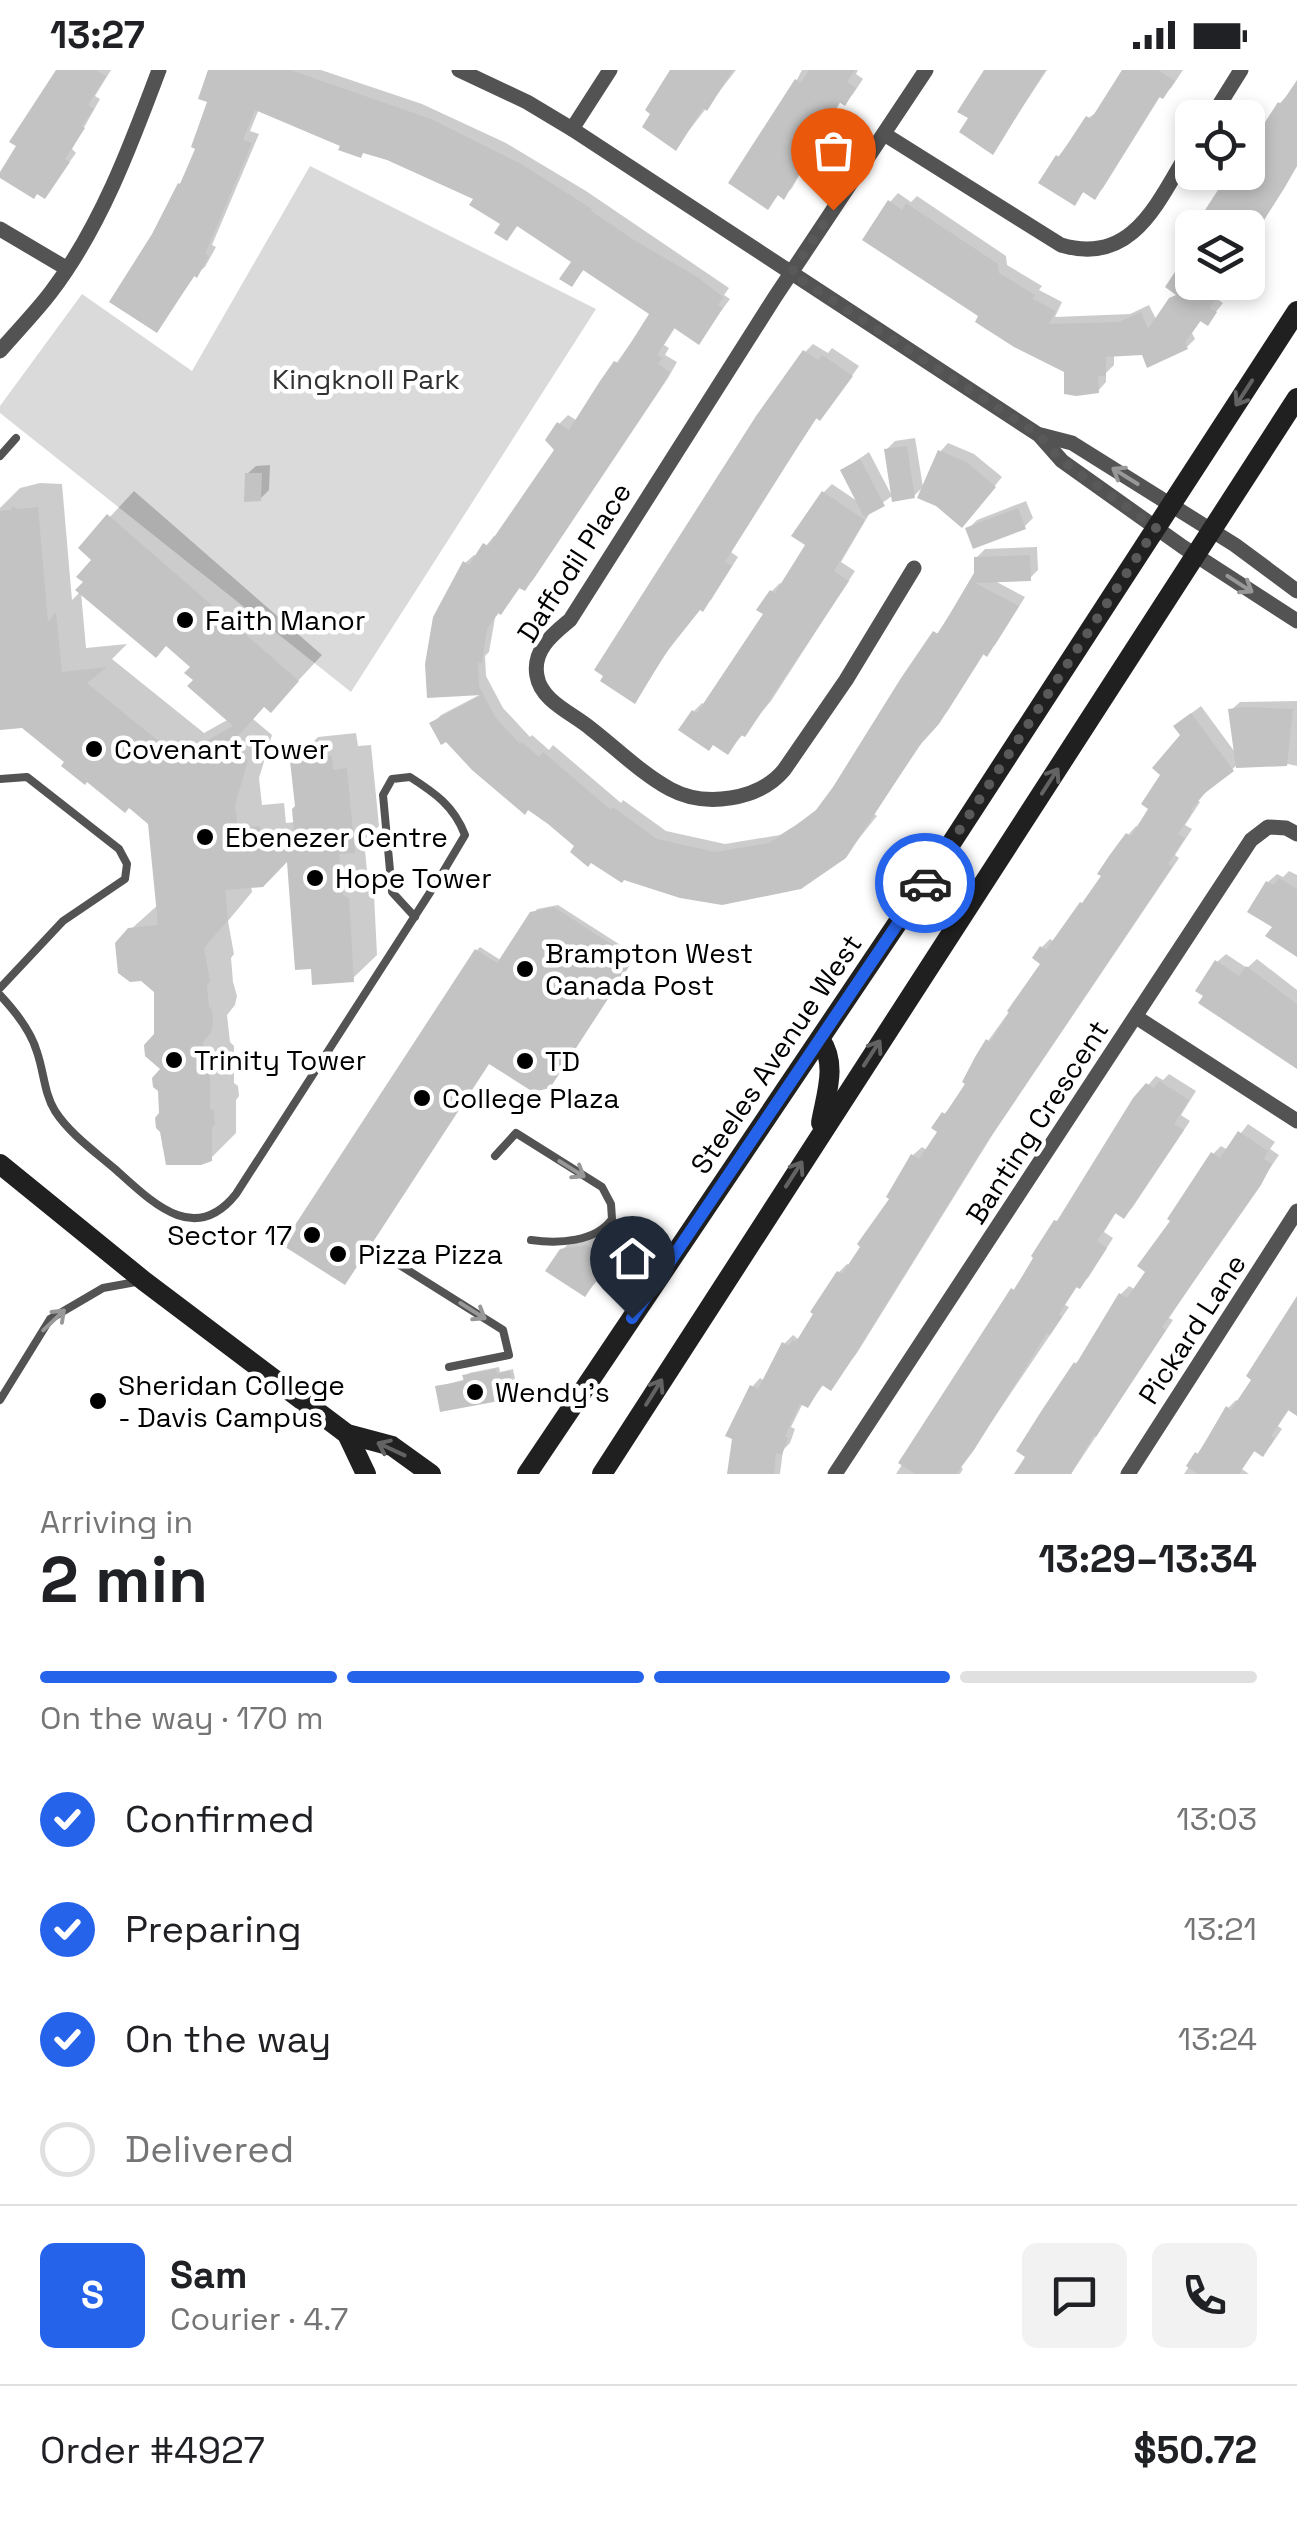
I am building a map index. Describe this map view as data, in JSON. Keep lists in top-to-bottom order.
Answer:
{
  "streets": {
    "main road": ["Steeles Avenue West"],
    "street": ["Daffodil Place", "Banting Crescent", "Pickard Lane"]
  },
  "parks": ["Kingknoll Park"],
  "places": [
    "Faith Manor",
    "Covenant Tower",
    "Ebenezer Centre",
    "Hope Tower",
    "Brampton West Canada Post",
    "Trinity Tower",
    "TD",
    "College Plaza",
    "Sector 17",
    "Pizza Pizza",
    "Wendy's",
    "Sheridan College - Davis Campus"
  ],
  "page": {
    "status": "13:27",
    "heading": ["2 min", "Arriving in", "13:29–13:34"],
    "panel": [
      "Sam",
      "Courier · 4.7",
      "Order #4927",
      "$50.72"
    ],
    "bar": "On the way · 170 m",
    "list": [
      ["Confirmed", "13:03"],
      ["Preparing", "13:21"],
      ["On the way", "13:24"],
      "Delivered"
    ],
    "round": "S"
  }
}
